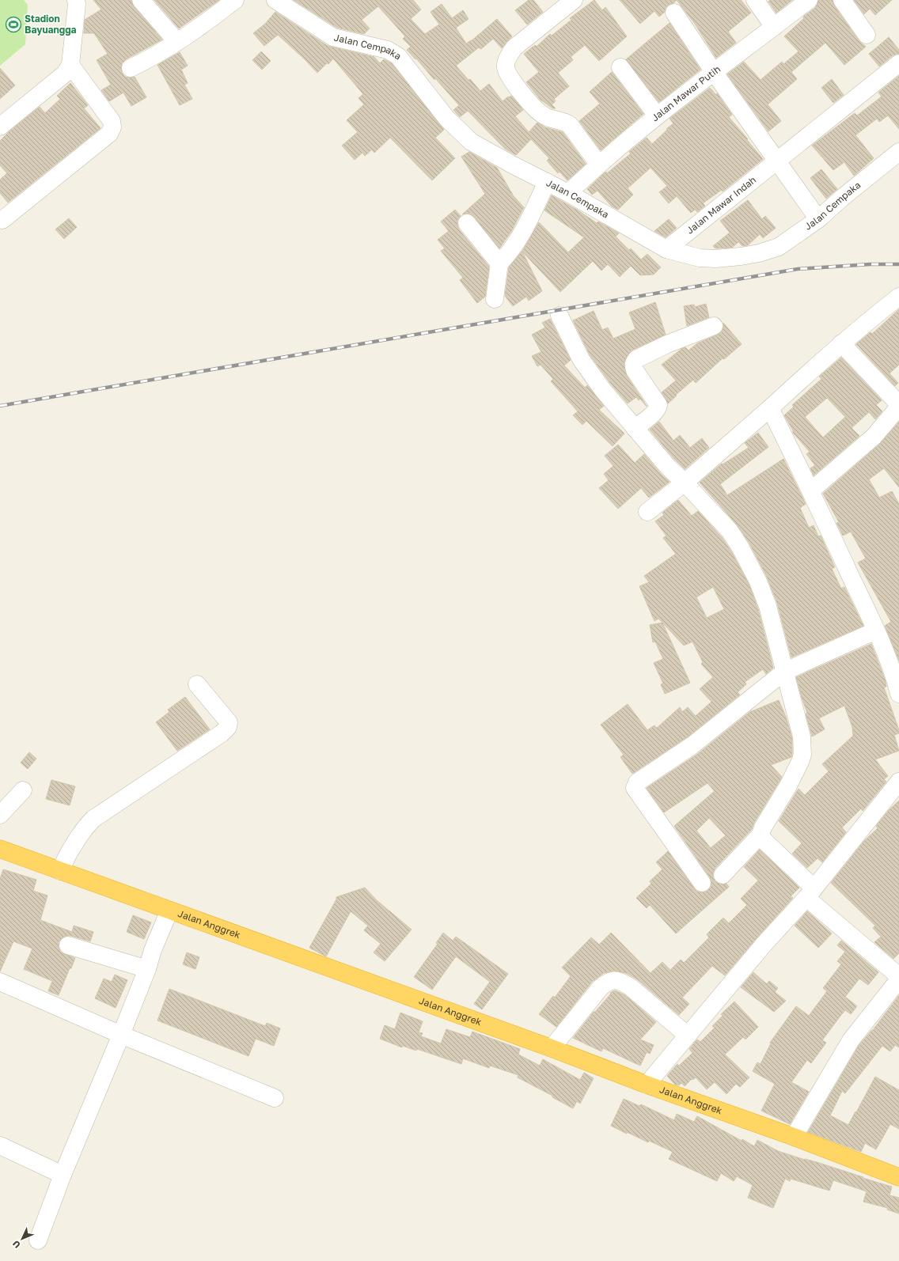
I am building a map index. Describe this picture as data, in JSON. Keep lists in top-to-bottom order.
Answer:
{
  "streets": {
    "highway": ["Jalan Anggrek"],
    "street": ["Jalan Cempaka", "Jalan Mawar Putih", "Jalan Mawar Indah"]
  },
  "crossings": [
    ["Jalan Cempaka", "Jalan Mawar Putih"],
    ["Jalan Cempaka", "Jalan Mawar Indah"]
  ],
  "places": {
    "sports": ["Stadion Bayuangga"]
  },
  "north": "bottom left"
}
